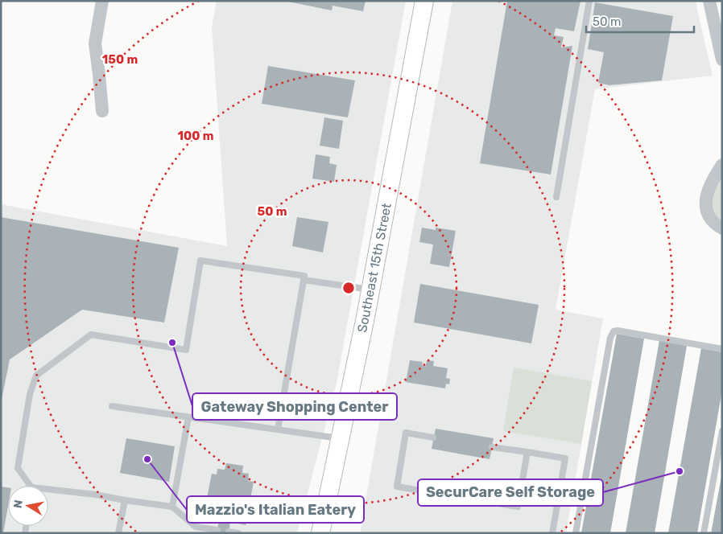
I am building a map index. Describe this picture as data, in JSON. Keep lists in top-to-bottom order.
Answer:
{
  "streets": {
    "main road": ["Southeast 15th Street"]
  },
  "places": ["Gateway Shopping Center", "Mazzio's Italian Eatery", "SecurCare Self Storage"],
  "scale_bar": "50 m",
  "north": "left",
  "rings": ["150 m", "100 m", "50 m"]
}
